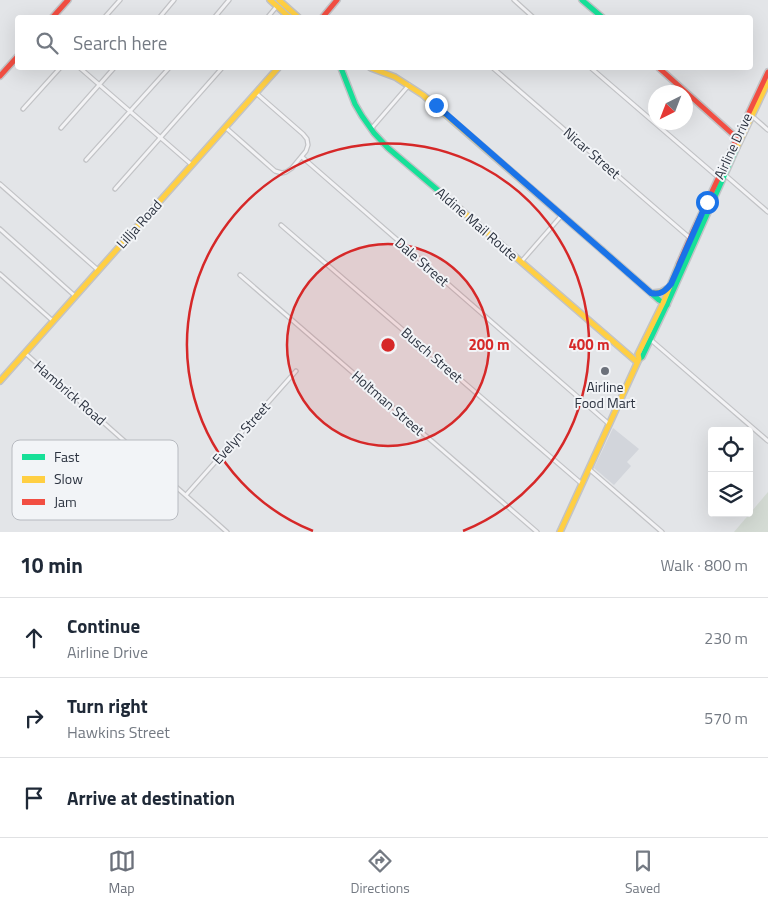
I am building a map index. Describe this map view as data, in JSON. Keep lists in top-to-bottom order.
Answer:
{
  "streets": {
    "main road": ["Airline Drive", "Lillja Road", "Aldine Mail Route"],
    "street": [
      "Nicar Street",
      "Dale Street",
      "Busch Street",
      "Hambrick Road",
      "Holtman Street",
      "Evelyn Street"
    ]
  },
  "crossings": [
    ["Airline Drive", "Nicar Street"],
    ["Airline Drive", "Aldine Mail Route"],
    ["Airline Drive", "Dale Street"],
    ["Airline Drive", "Busch Street"],
    ["Lillja Road", "Hambrick Road"],
    ["Hambrick Road", "Evelyn Street"]
  ],
  "places": ["Airline Food Mart"],
  "legend": ["Fast", "Slow", "Jam"],
  "north": "bottom left",
  "page": {
    "search": "Search here",
    "heading": ["10 min", "Walk · 800 m"],
    "list": [
      ["Continue", "Airline Drive", "230 m"],
      ["Turn right", "Hawkins Street", "570 m"],
      "Arrive at destination"
    ],
    "nav": ["Map", "Directions", "Saved"]
  },
  "rings": ["200 m", "400 m"]
}
